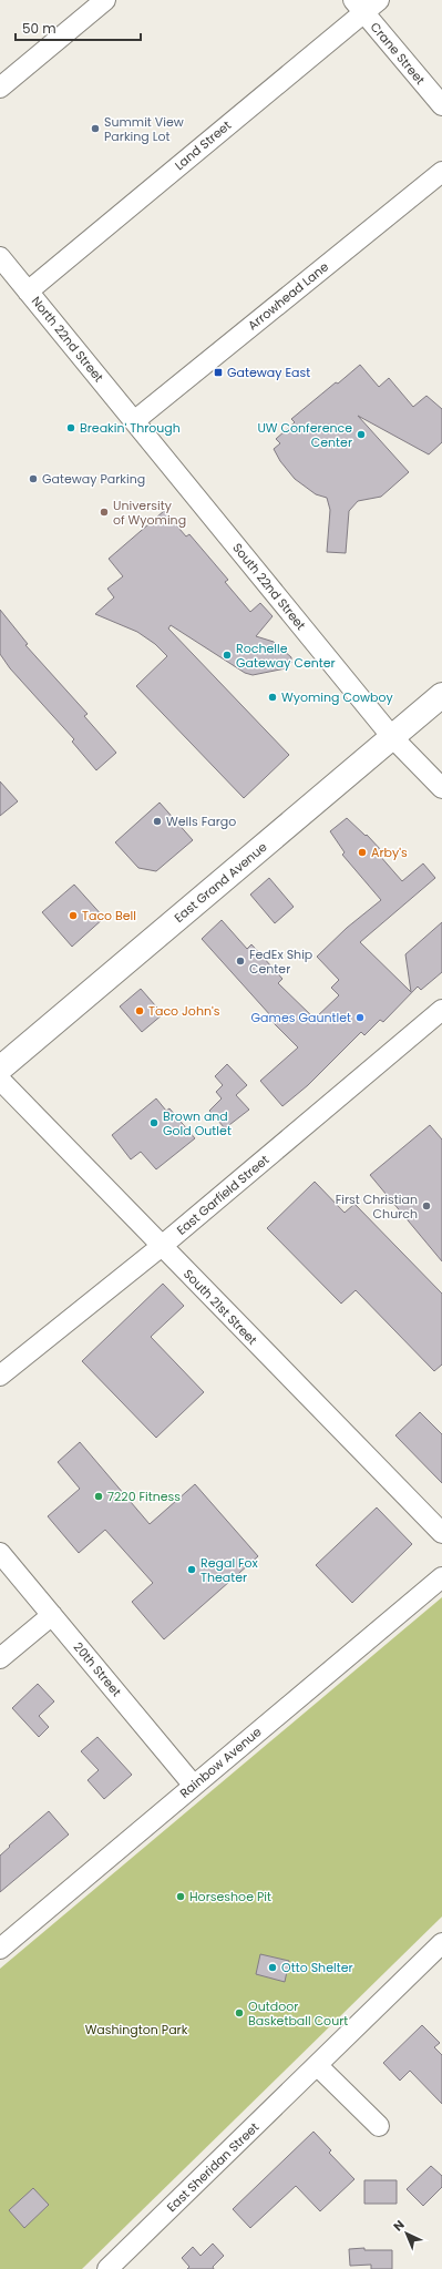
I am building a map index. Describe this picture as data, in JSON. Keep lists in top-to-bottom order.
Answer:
{
  "streets": {
    "main road": ["East Grand Avenue"],
    "street": [
      "Crane Street",
      "Land Street",
      "Arrowhead Lane",
      "North 22nd Street",
      "South 22nd Street",
      "East Garfield Street",
      "South 21st Street",
      "20th Street",
      "Rainbow Avenue",
      "East Sheridan Street"
    ]
  },
  "crossings": [
    ["Crane Street", "Land Street"],
    ["Land Street", "North 22nd Street"],
    ["Arrowhead Lane", "North 22nd Street"],
    ["Arrowhead Lane", "South 22nd Street"],
    ["North 22nd Street", "South 22nd Street"],
    ["South 22nd Street", "East Grand Avenue"],
    ["East Garfield Street", "South 21st Street"],
    ["20th Street", "Rainbow Avenue"]
  ],
  "parks": ["Washington Park"],
  "places": {
    "other": [
      "Summit View Parking Lot",
      "Breakin' Through",
      "UW Conference Center",
      "Gateway Parking",
      "University of Wyoming",
      "Rochelle Gateway Center",
      "Wyoming Cowboy",
      "Wells Fargo",
      "Arby's",
      "Taco Bell",
      "FedEx Ship Center",
      "Taco John's",
      "Games Gauntlet",
      "Brown and Gold Outlet",
      "First Christian Church",
      "7220 Fitness",
      "Regal Fox Theater",
      "Horseshoe Pit",
      "Otto Shelter",
      "Outdoor Basketball Court"
    ],
    "transit": ["Gateway East"]
  },
  "scale_bar": "50 m",
  "north": "top left"
}
